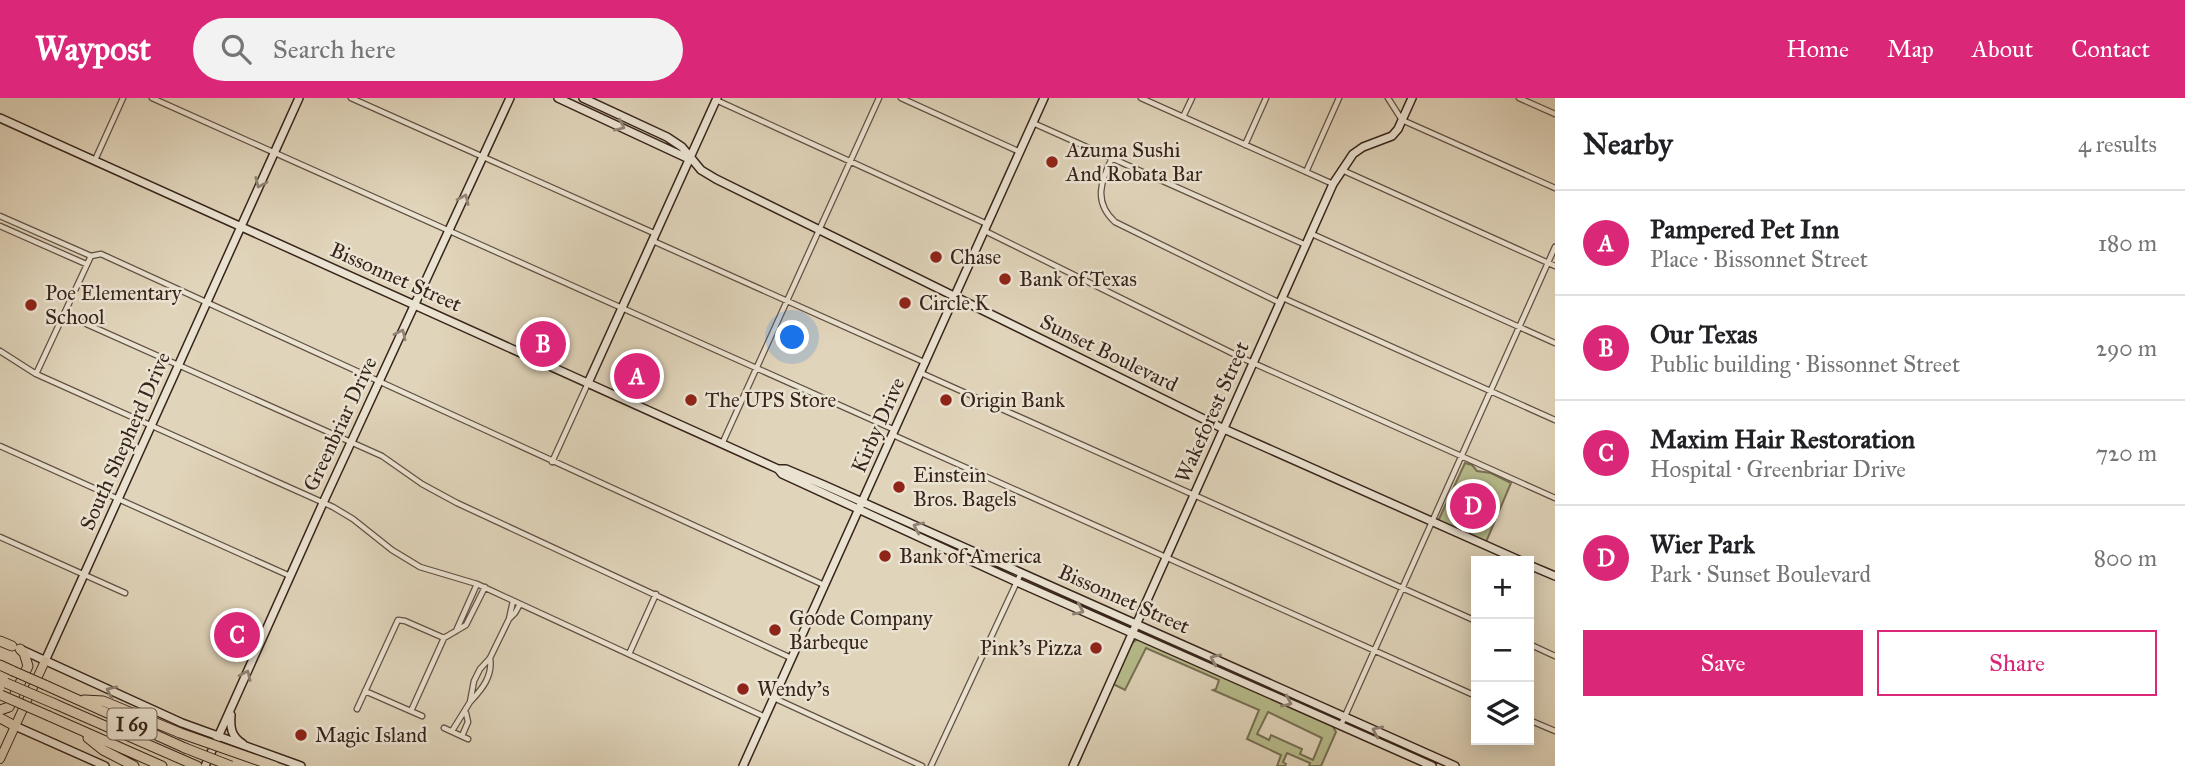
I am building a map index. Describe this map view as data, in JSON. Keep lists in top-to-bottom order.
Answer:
{
  "streets": {
    "highway": ["I 69"],
    "main road": [
      "Bissonnet Street",
      "Sunset Boulevard",
      "Wakeforest Street",
      "Greenbriar Drive",
      "Kirby Drive",
      "South Shepherd Drive"
    ]
  },
  "crossings": [
    ["Bissonnet Street", "Wakeforest Street"],
    ["Bissonnet Street", "Greenbriar Drive"],
    ["Bissonnet Street", "Kirby Drive"],
    ["Bissonnet Street", "South Shepherd Drive"],
    ["Sunset Boulevard", "Wakeforest Street"],
    ["Sunset Boulevard", "Kirby Drive"]
  ],
  "one_way": ["Greenbriar Drive"],
  "places": [
    "Azuma Sushi And Robata Bar",
    "Chase",
    "Bank of Texas",
    "Circle K",
    "Poe Elementary School",
    "The UPS Store",
    "Origin Bank",
    "Einstein Bros. Bagels",
    "Bank of America",
    "Goode Company Barbeque",
    "Pink's Pizza",
    "Wendy's",
    "Magic Island"
  ],
  "page": {
    "header": "Waypost",
    "search": "Search here",
    "nav": [
      "Home",
      "Map",
      "About",
      "Contact"
    ],
    "heading": ["Nearby", "4 results"],
    "list": [
      {
        "mark": "A",
        "name": "Pampered Pet Inn",
        "note": "Place · Bissonnet Street",
        "value": "180 m"
      },
      {
        "mark": "B",
        "name": "Our Texas",
        "note": "Public building · Bissonnet Street",
        "value": "290 m"
      },
      {
        "mark": "C",
        "name": "Maxim Hair Restoration",
        "note": "Hospital · Greenbriar Drive",
        "value": "720 m"
      },
      {
        "mark": "D",
        "name": "Wier Park",
        "note": "Park · Sunset Boulevard",
        "value": "800 m"
      }
    ],
    "pins": [
      "B",
      "A",
      "D",
      "C"
    ],
    "map_buttons": ["+", "−"],
    "buttons": ["Save", "Share"]
  }
}
